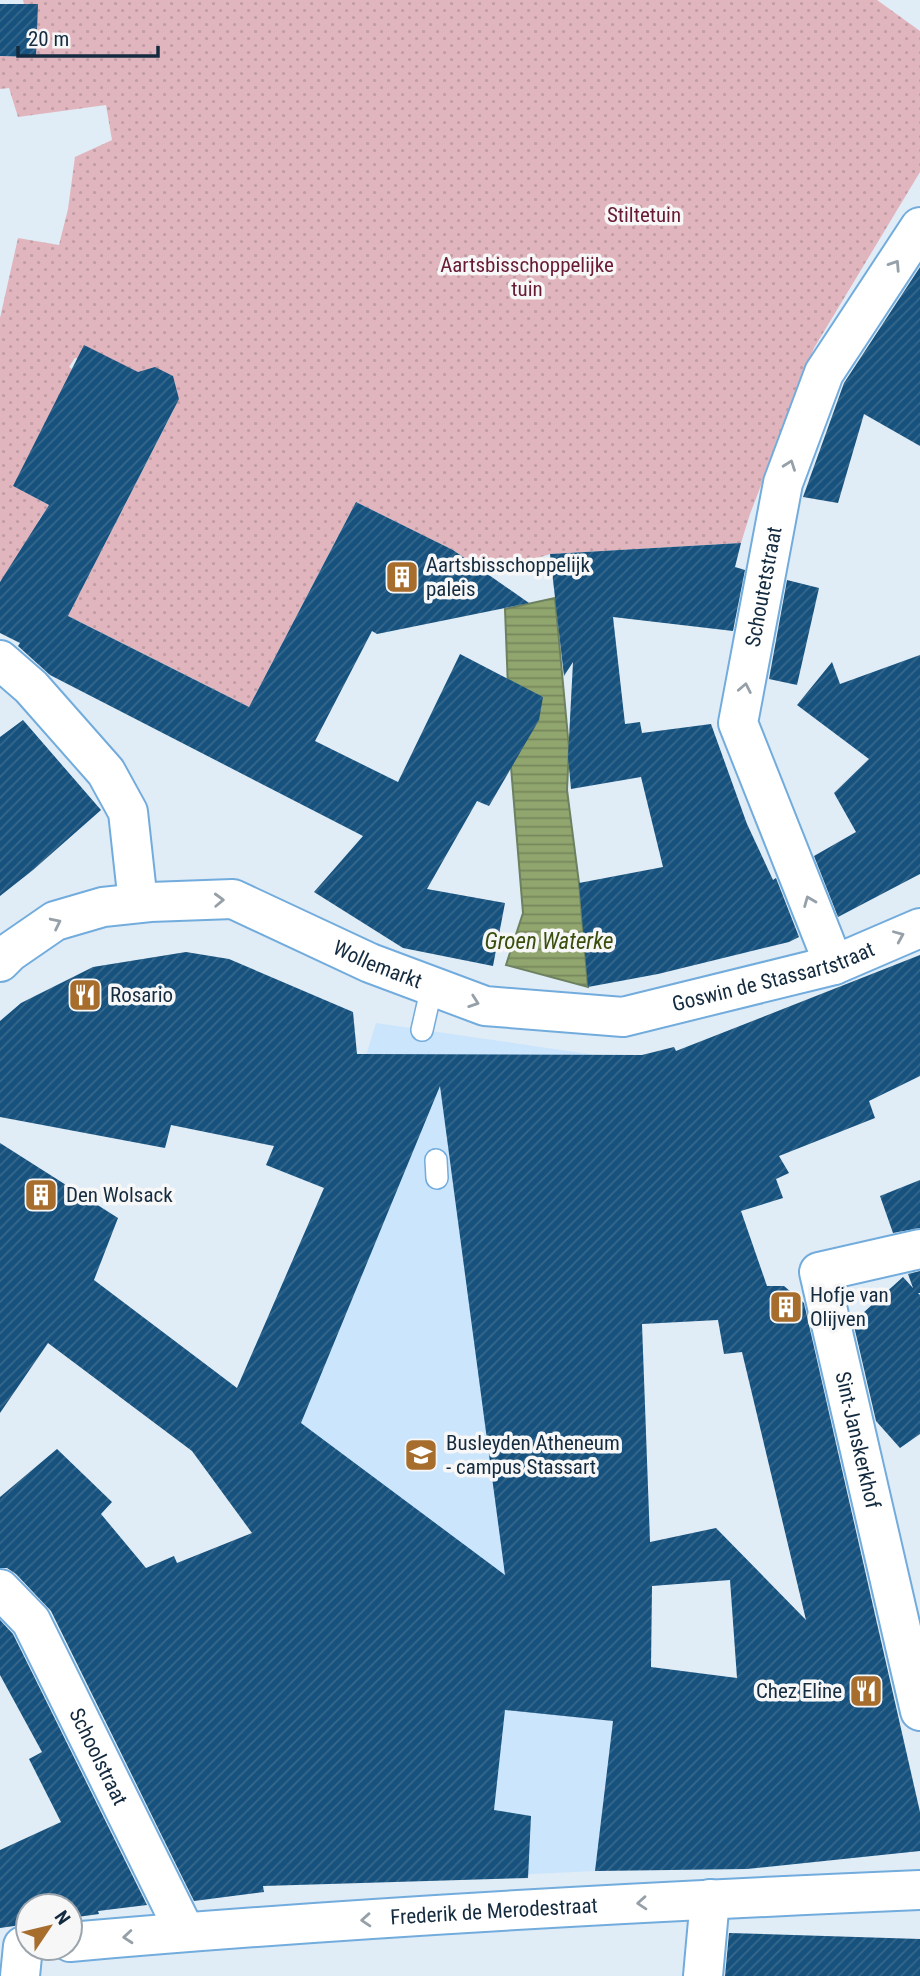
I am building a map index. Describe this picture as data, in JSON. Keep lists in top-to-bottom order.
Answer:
{
  "streets": {
    "street": [
      "Schoutetstraat",
      "Wollemarkt",
      "Goswin de Stassartstraat",
      "Sint-Janskerkhof",
      "Schoolstraat",
      "Frederik de Merodestraat"
    ]
  },
  "crossings": [
    ["Schoutetstraat", "Goswin de Stassartstraat"],
    ["Wollemarkt", "Goswin de Stassartstraat"],
    ["Schoolstraat", "Frederik de Merodestraat"]
  ],
  "one_way": ["Schoutetstraat", "Wollemarkt", "Frederik de Merodestraat"],
  "water": ["Groen Waterke"],
  "parks": ["Stiltetuin", "Aartsbisschoppelijke tuin"],
  "places": {
    "building": ["Aartsbisschoppelijk paleis", "Den Wolsack", "Hofje van Olijven"],
    "restaurant": ["Rosario", "Chez Eline"],
    "school or university": ["Busleyden Atheneum - campus Stassart"]
  },
  "scale_bar": "20 m",
  "north": "top right"
}
